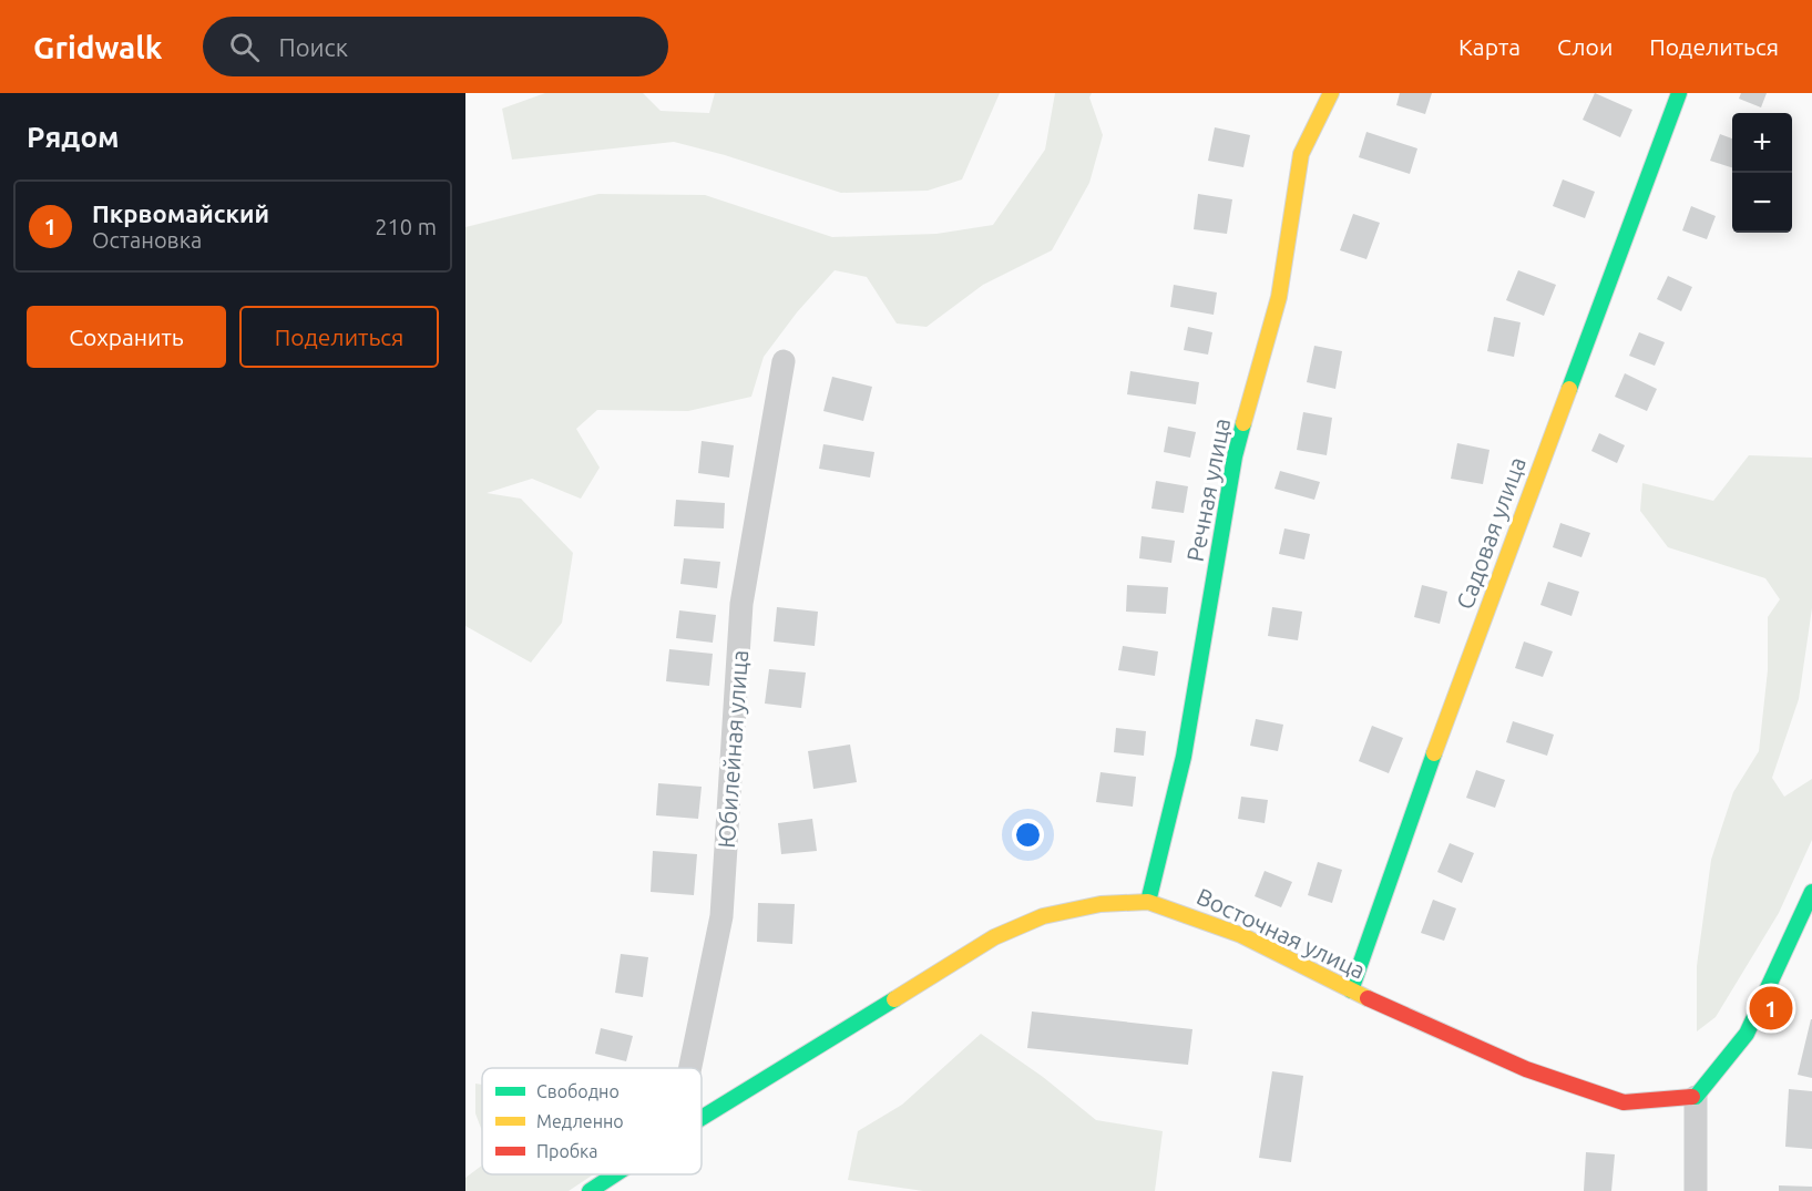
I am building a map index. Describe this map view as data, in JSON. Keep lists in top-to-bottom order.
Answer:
{
  "streets": {
    "street": [
      "Речная улица",
      "Садовая улица",
      "Юбилейная улица",
      "Восточная улица"
    ]
  },
  "crossings": [
    ["Речная улица", "Восточная улица"],
    ["Садовая улица", "Восточная улица"]
  ],
  "legend": ["Свободно", "Медленно", "Пробка"],
  "page": {
    "header": "Gridwalk",
    "search": "Поиск",
    "nav": ["Карта", "Слои", "Поделиться"],
    "heading": "Рядом",
    "map_buttons": ["+", "−"],
    "list": [
      {
        "mark": "1",
        "name": "Пкрвомайский",
        "note": "Остановка",
        "value": "210 m"
      }
    ],
    "buttons": ["Сохранить", "Поделиться"],
    "pins": "1"
  }
}
